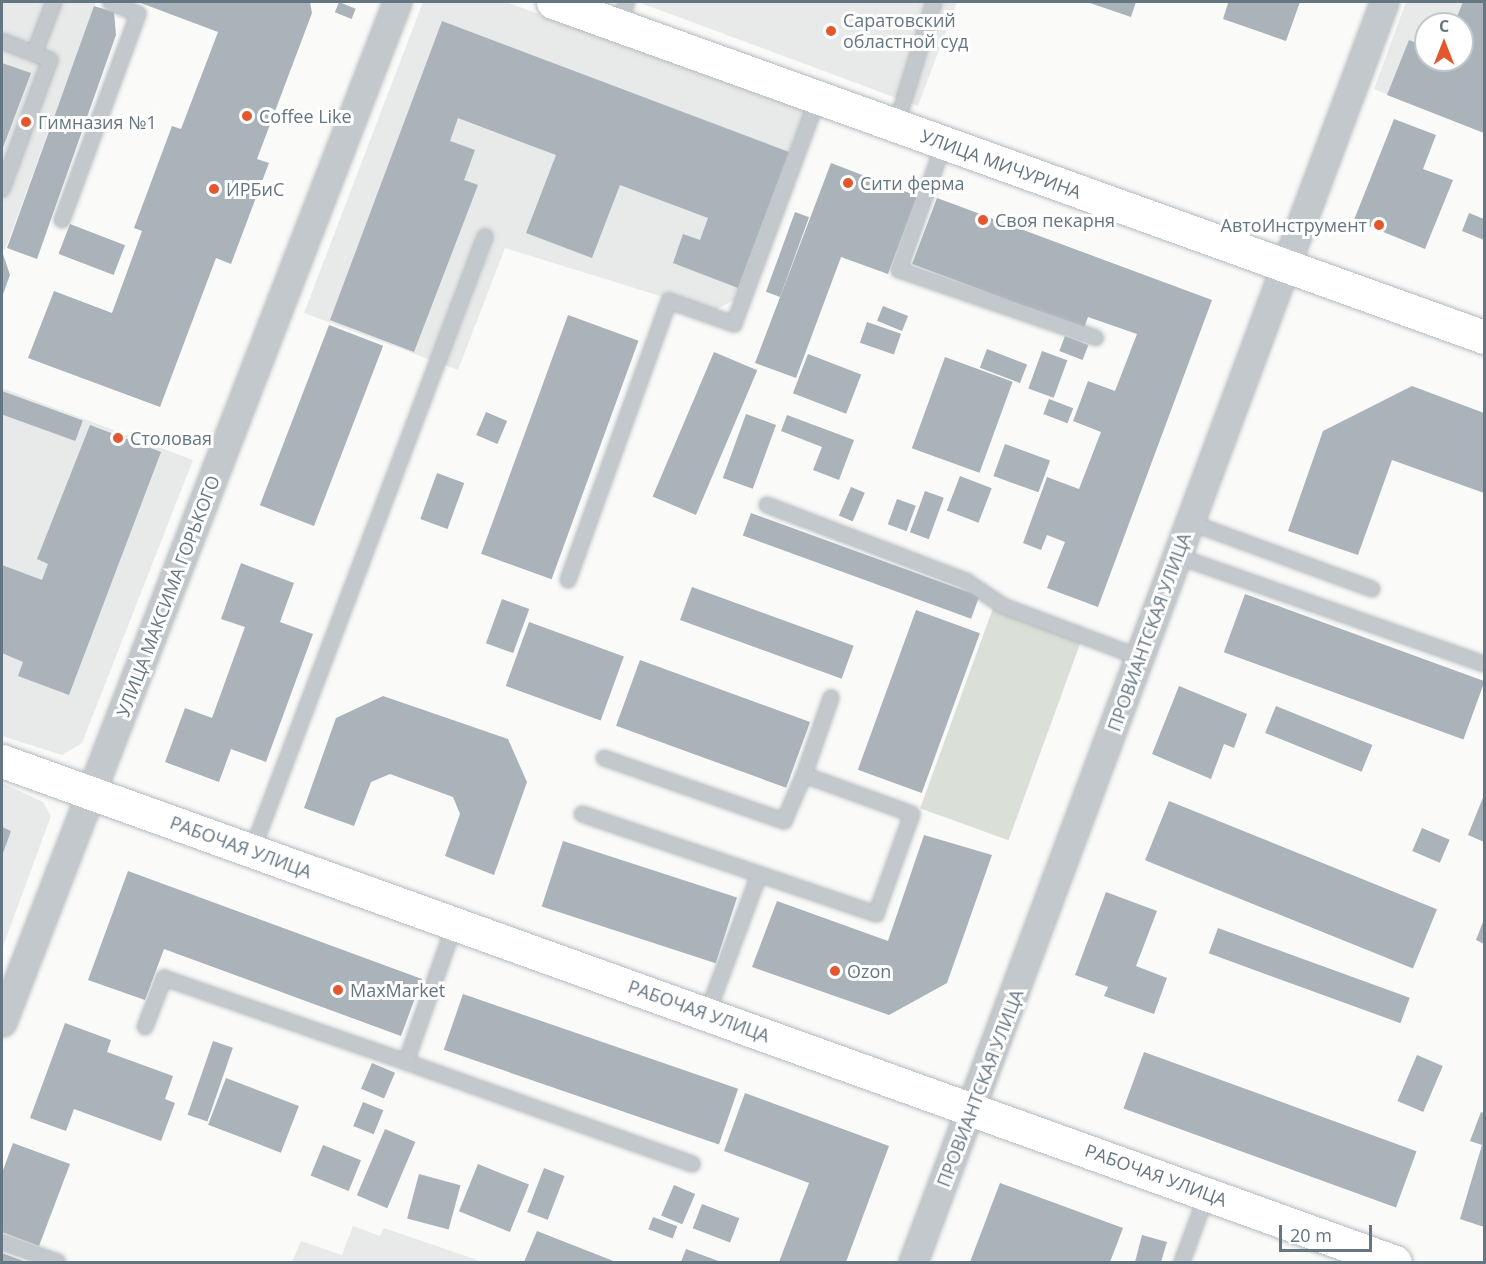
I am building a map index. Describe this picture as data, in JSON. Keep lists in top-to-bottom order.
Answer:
{
  "streets": {
    "street": [
      "УЛИЦА МИЧУРИНА",
      "УЛИЦА МАКСИМА ГОРЬКОГО",
      "ПРОВИАНТСКАЯ УЛИЦА",
      "РАБОЧАЯ УЛИЦА"
    ]
  },
  "crossings": [
    ["УЛИЦА МИЧУРИНА", "ПРОВИАНТСКАЯ УЛИЦА"],
    ["УЛИЦА МАКСИМА ГОРЬКОГО", "РАБОЧАЯ УЛИЦА"],
    ["ПРОВИАНТСКАЯ УЛИЦА", "РАБОЧАЯ УЛИЦА"]
  ],
  "places": [
    "Саратовский областной суд",
    "Coffee Like",
    "Гимназия №1",
    "Сити ферма",
    "ИРБиС",
    "Своя пекарня",
    "АвтоИнструмент",
    "Столовая",
    "Ozon",
    "MaxMarket"
  ],
  "scale_bar": "20 m",
  "north": "top"
}
